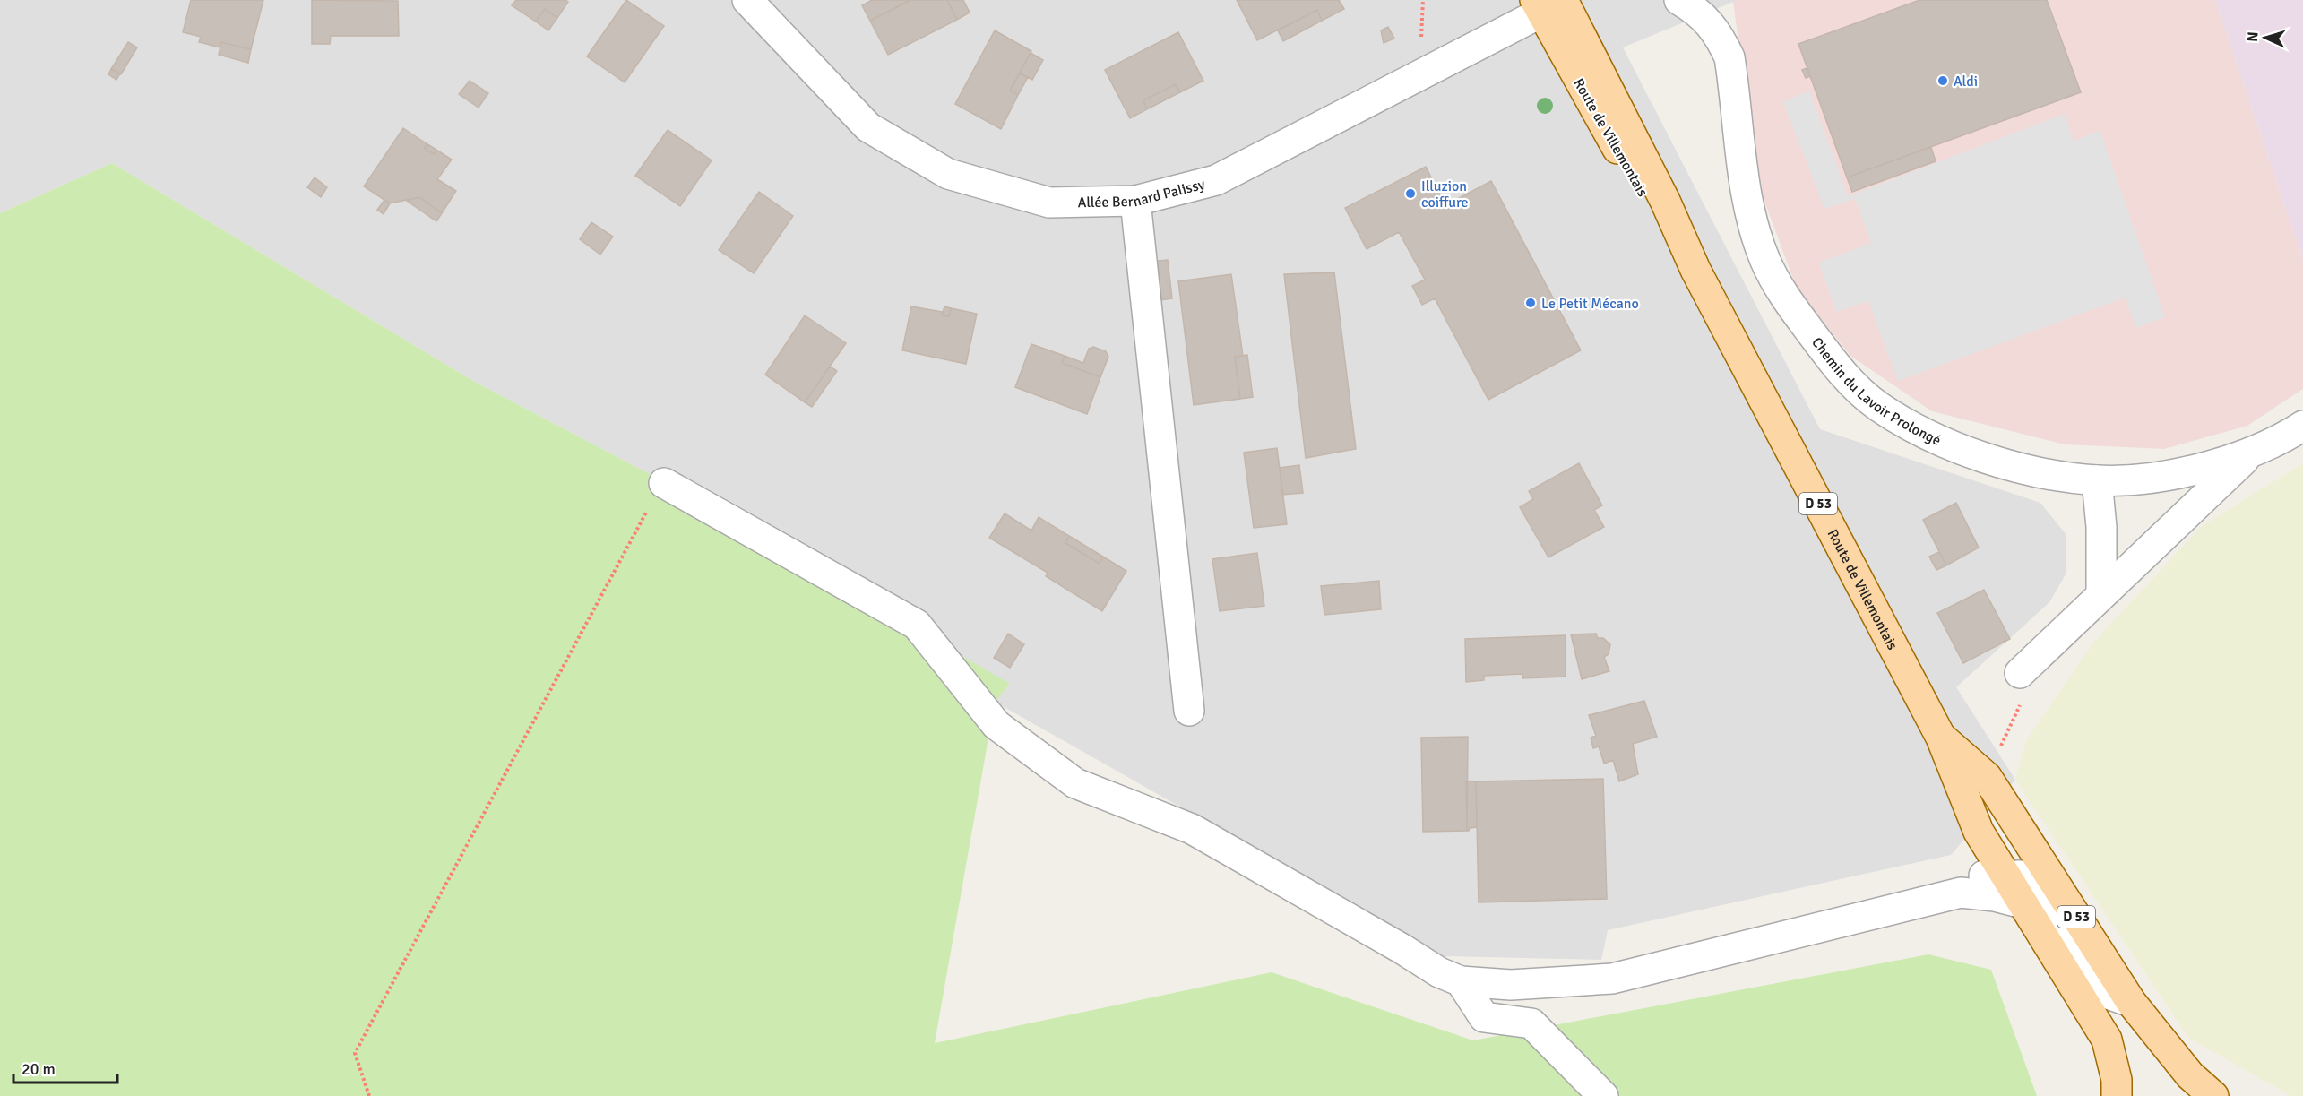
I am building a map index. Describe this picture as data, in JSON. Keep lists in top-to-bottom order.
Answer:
{
  "streets": {
    "main road": ["Route de Villemontais", "D 53"],
    "street": ["Allée Bernard Palissy", "Chemin du Lavoir Prolongé"]
  },
  "crossings": [
    ["Route de Villemontais", "Allée Bernard Palissy"],
    ["Route de Villemontais", "D 53"]
  ],
  "places": ["Aldi", "Illuzion coiffure", "Le Petit Mécano"],
  "scale_bar": "20 m",
  "north": "left"
}
